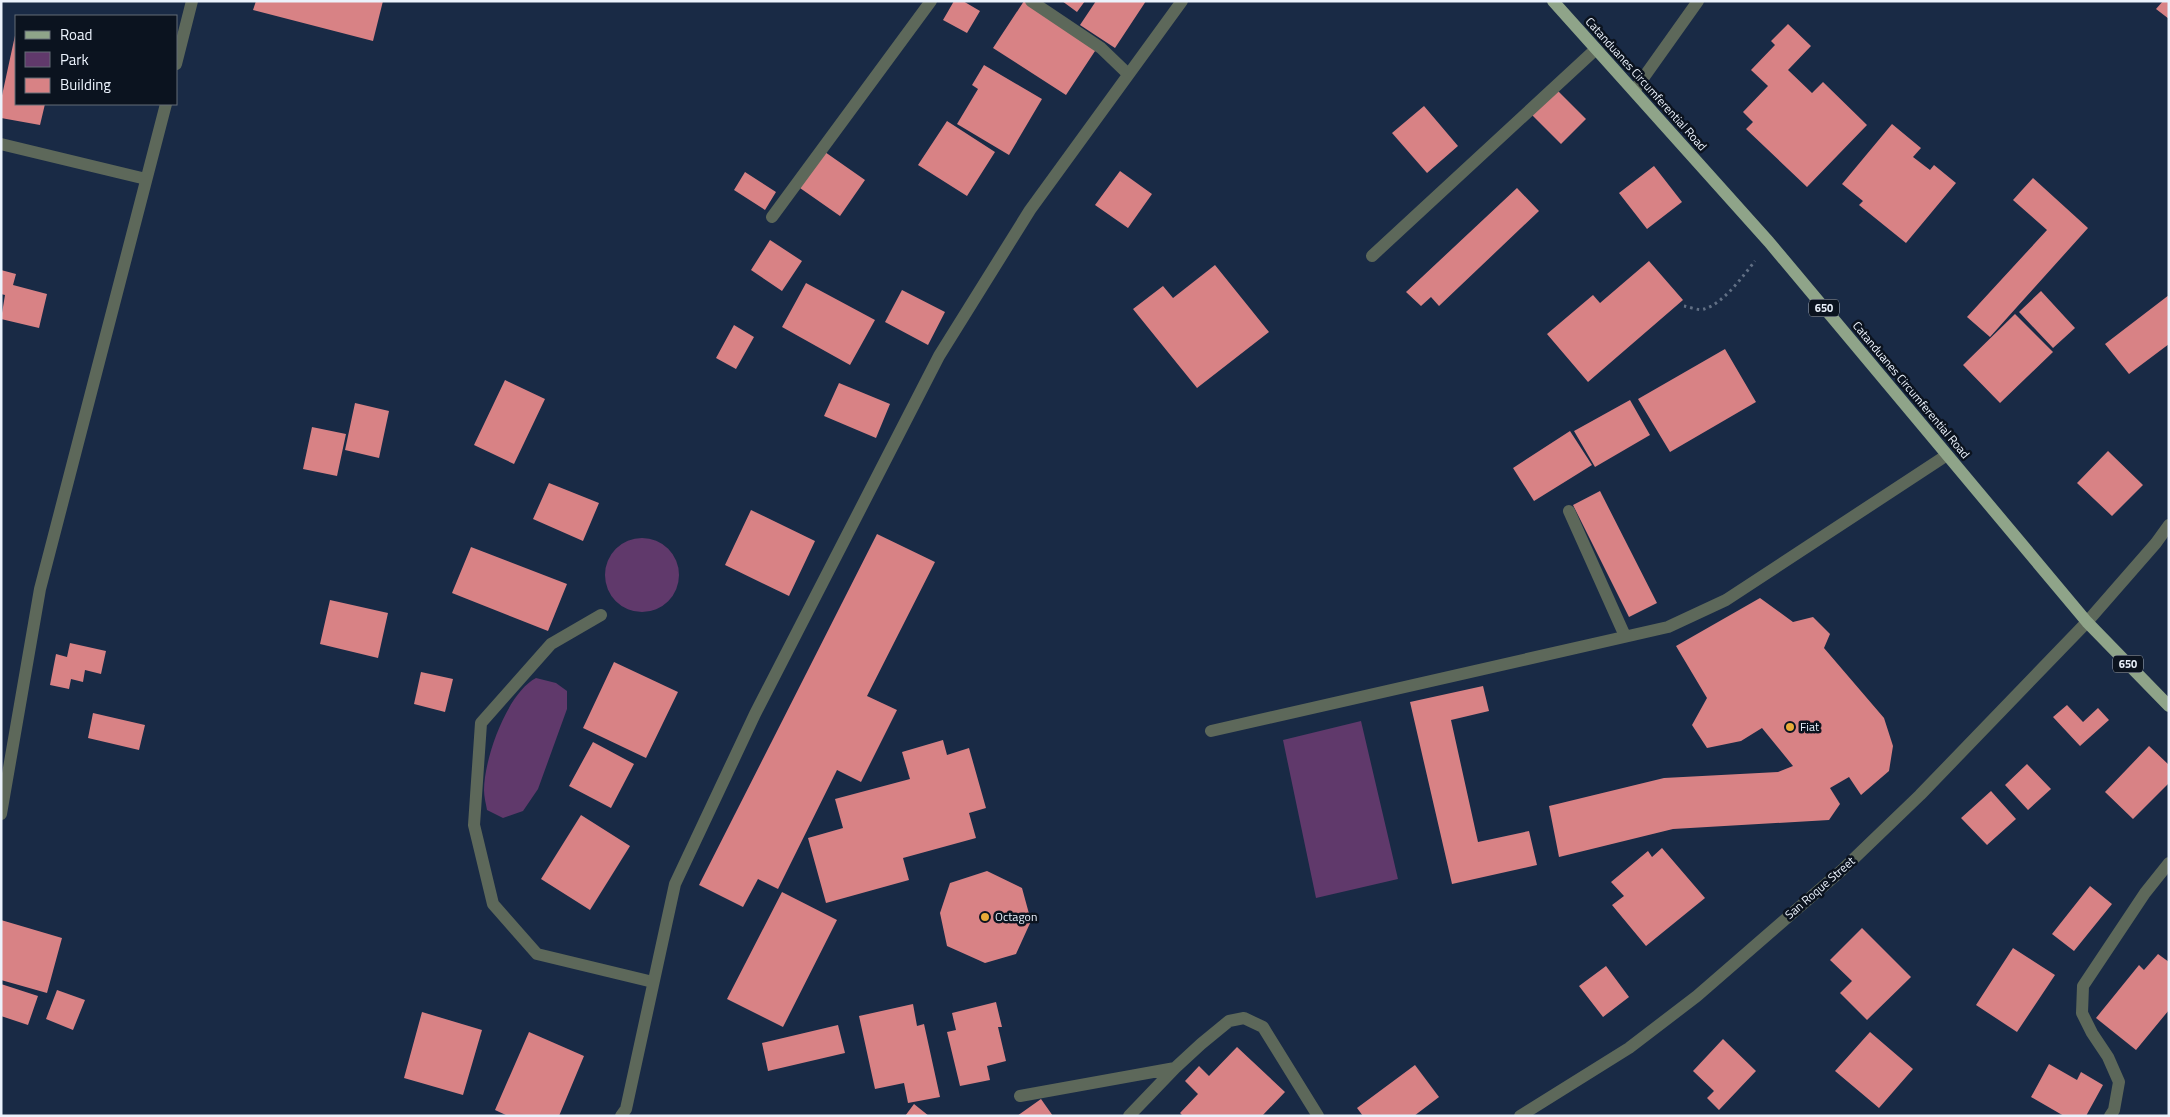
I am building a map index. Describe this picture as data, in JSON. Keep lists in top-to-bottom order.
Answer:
{
  "streets": {
    "main road": ["Catanduanes Circumferential Road", "650"],
    "street": ["San Roque Street"]
  },
  "crossings": [
    ["Catanduanes Circumferential Road", "San Roque Street"]
  ],
  "places": ["Fiat", "Octagon"],
  "legend": ["Road", "Park", "Building"]
}
